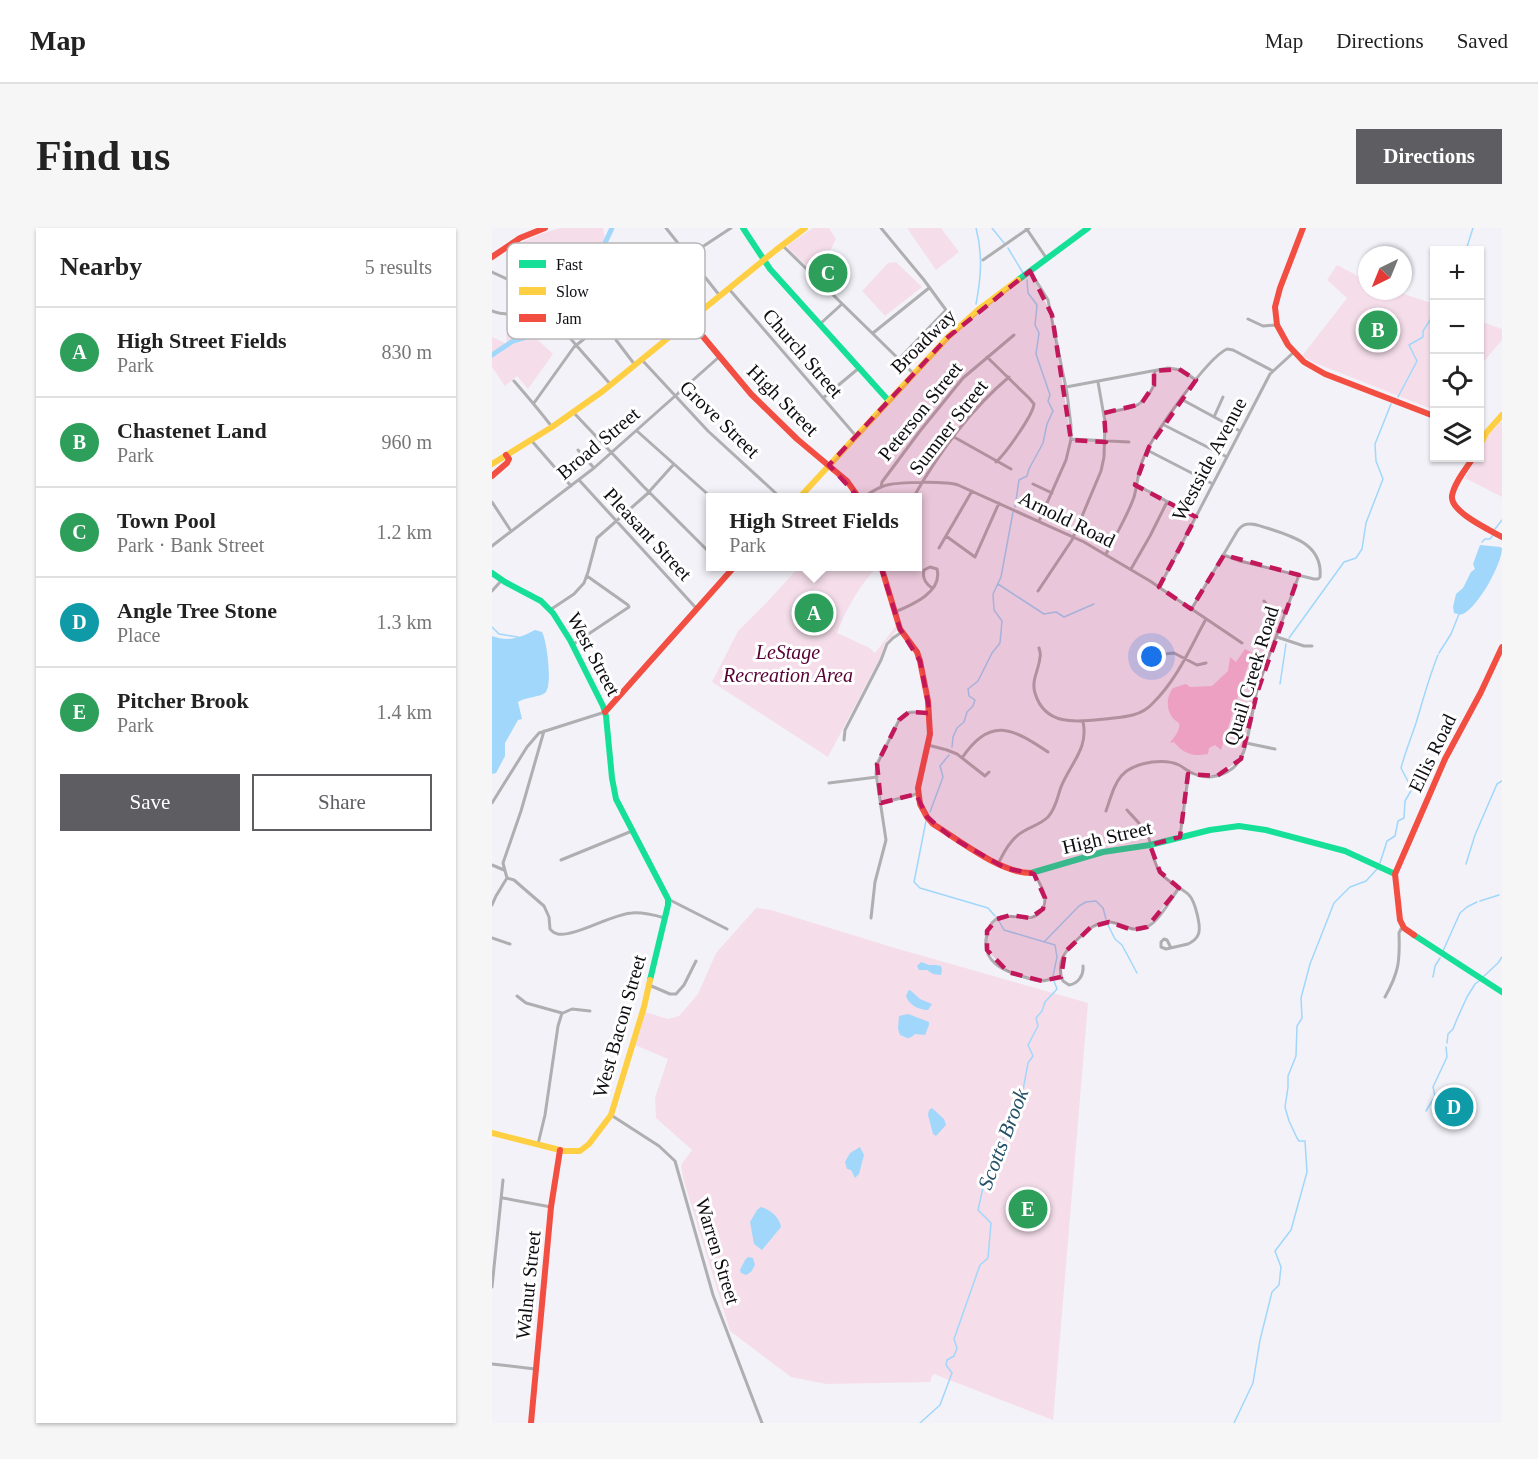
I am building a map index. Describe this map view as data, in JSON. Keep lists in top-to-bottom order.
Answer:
{
  "streets": {
    "street": [
      "Broadway",
      "Church Street",
      "High Street",
      "Peterson Street",
      "Grove Street",
      "Sumner Street",
      "Broad Street",
      "Westside Avenue",
      "Arnold Road",
      "Pleasant Street",
      "West Street",
      "Quail Creek Road",
      "Ellis Road",
      "West Bacon Street",
      "Warren Street",
      "Walnut Street"
    ]
  },
  "crossings": [
    ["Broadway", "Church Street"],
    ["Broadway", "High Street"],
    ["High Street", "Broad Street"],
    ["High Street", "Ellis Road"],
    ["Peterson Street", "Arnold Road"],
    ["Grove Street", "Broad Street"],
    ["Sumner Street", "Arnold Road"],
    ["Broad Street", "Pleasant Street"],
    ["Westside Avenue", "Arnold Road"],
    ["West Street", "West Bacon Street"],
    ["West Bacon Street", "Warren Street"],
    ["West Bacon Street", "Walnut Street"]
  ],
  "water": ["Scotts Brook"],
  "parks": ["LeStage Recreation Area"],
  "legend": ["Fast", "Slow", "Jam"],
  "north": "bottom left",
  "page": {
    "header": "Map",
    "nav": ["Map", "Directions", "Saved"],
    "buttons": [
      "Directions",
      ["Save", "Share"]
    ],
    "title": "Find us",
    "heading": ["Nearby", "5 results"],
    "map_buttons": ["+", "−"],
    "pins": [
      "C",
      "B",
      "A",
      "D",
      "E"
    ],
    "list": [
      {
        "mark": "A",
        "name": "High Street Fields",
        "note": "Park",
        "value": "830 m"
      },
      {
        "mark": "B",
        "name": "Chastenet Land",
        "note": "Park",
        "value": "960 m"
      },
      {
        "mark": "C",
        "name": "Town Pool",
        "note": "Park · Bank Street",
        "value": "1.2 km"
      },
      {
        "mark": "D",
        "name": "Angle Tree Stone",
        "note": "Place",
        "value": "1.3 km"
      },
      {
        "mark": "E",
        "name": "Pitcher Brook",
        "note": "Park",
        "value": "1.4 km"
      }
    ],
    "popup": ["High Street Fields", "Park"]
  }
}
